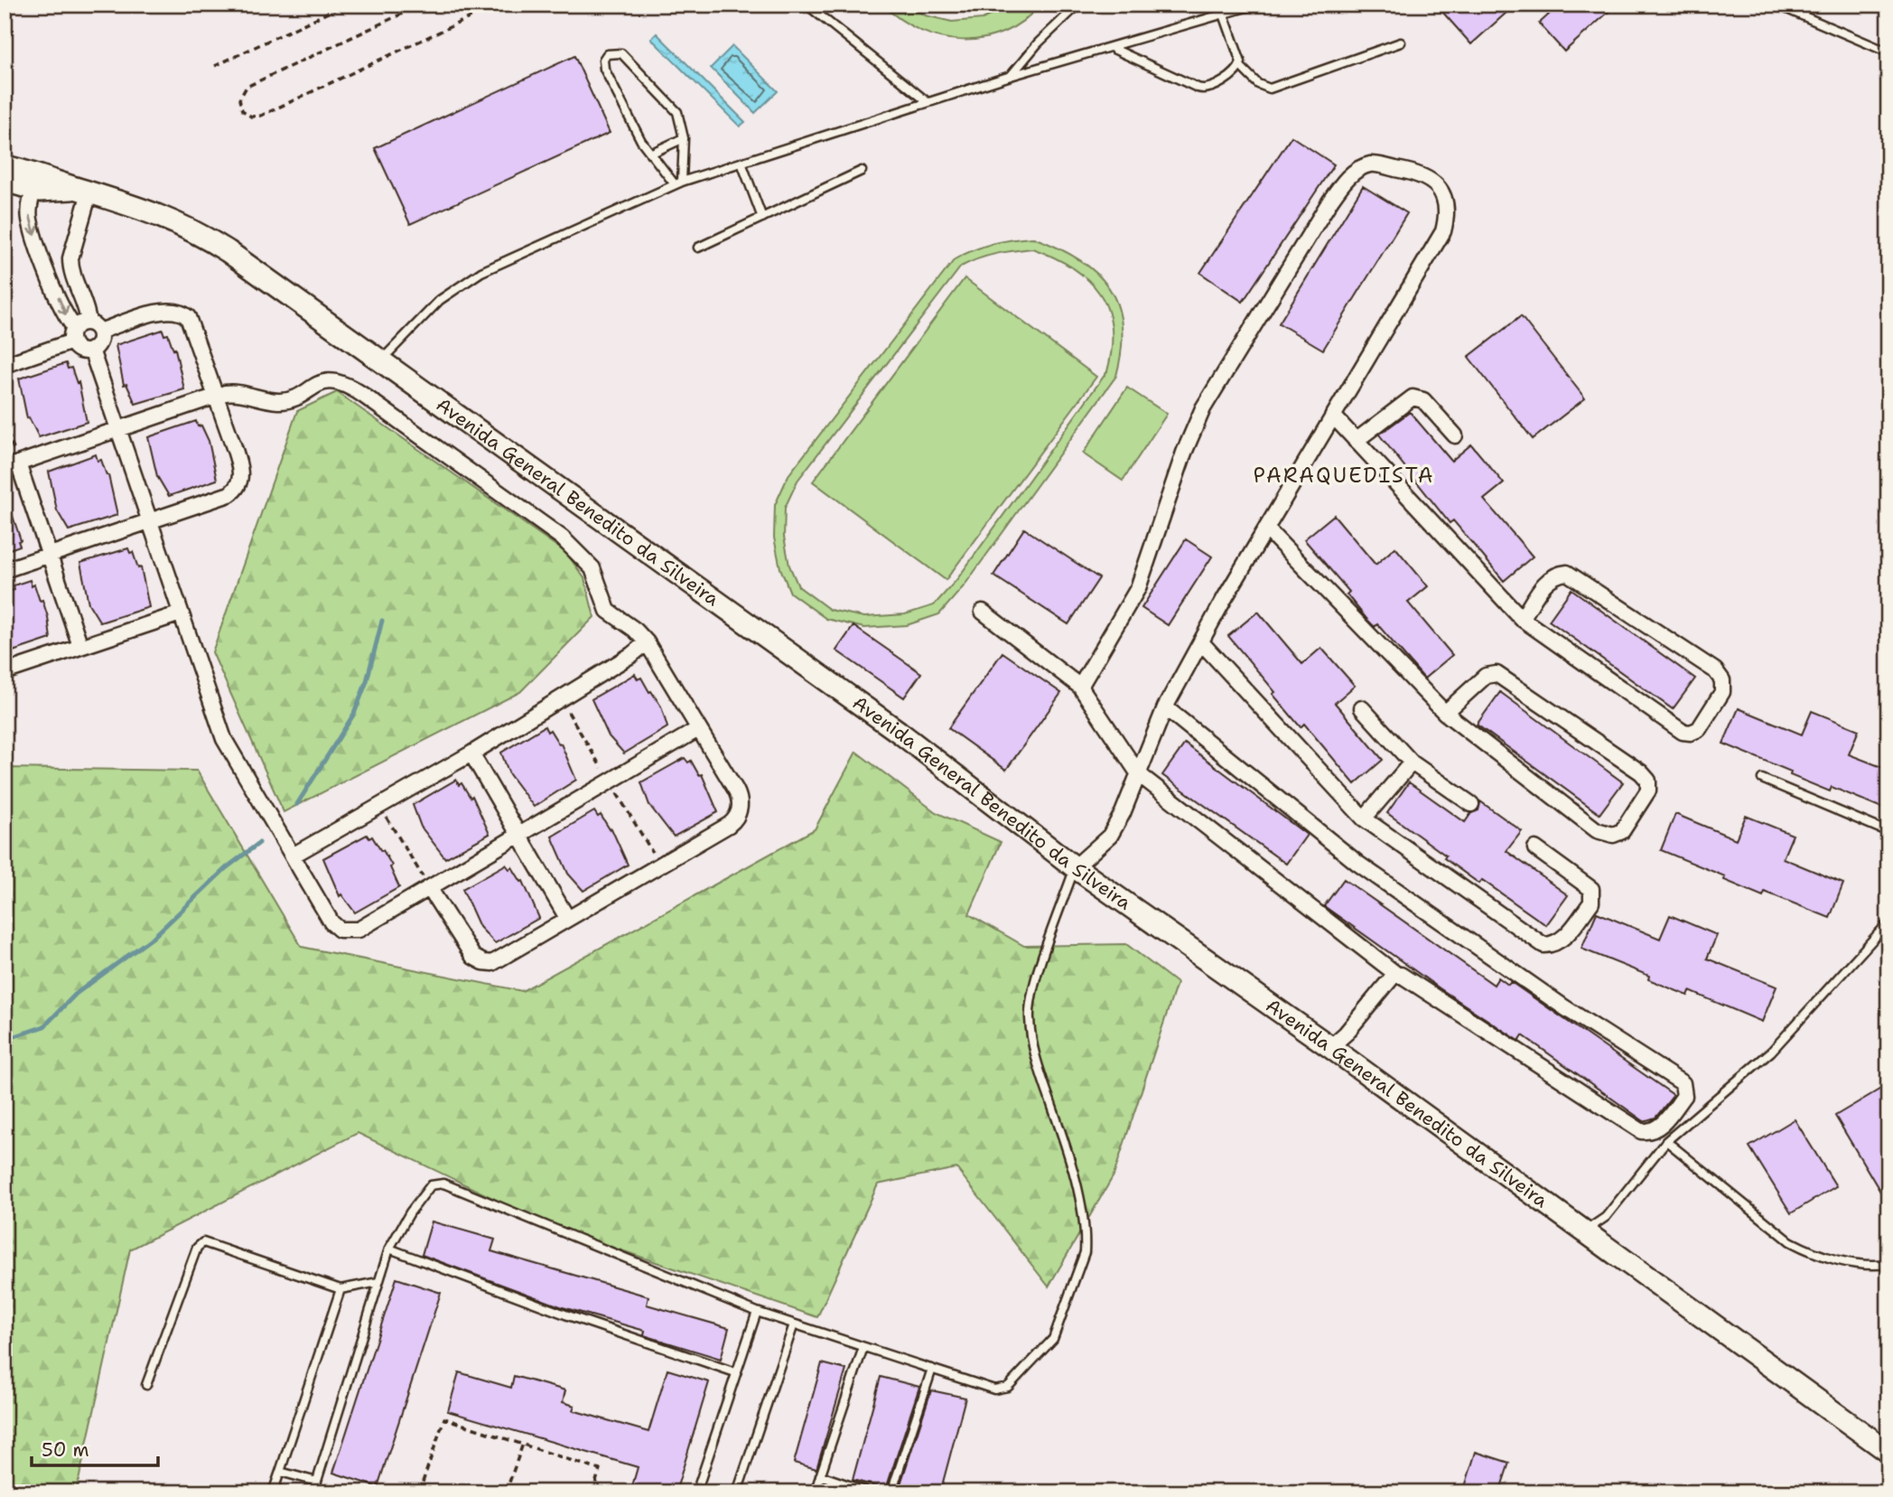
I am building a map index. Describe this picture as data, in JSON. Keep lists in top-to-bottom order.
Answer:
{
  "streets": {
    "main road": ["Avenida General Benedito da Silveira"]
  },
  "districts": ["PARAQUEDISTA"],
  "scale_bar": "50 m"
}
